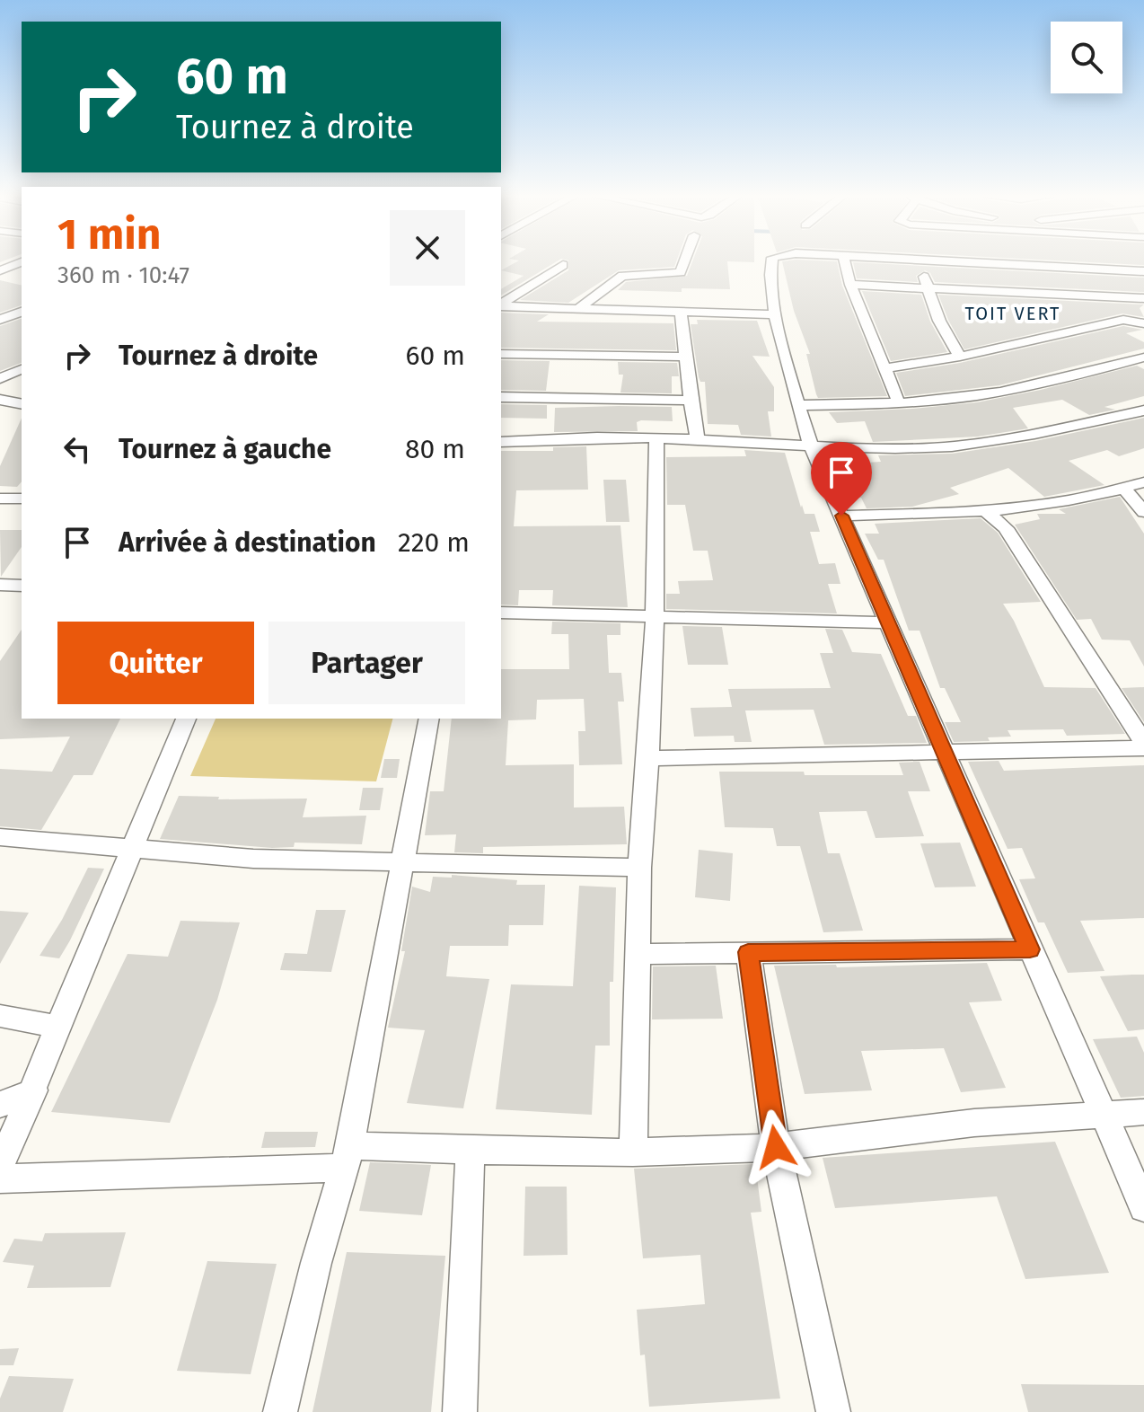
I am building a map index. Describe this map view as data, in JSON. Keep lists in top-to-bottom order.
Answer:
{
  "districts": ["TOIT VERT"],
  "page": {
    "turn": ["60 m", "Tournez à droite"],
    "heading": ["1 min", "360 m · 10:47"],
    "list": [
      {
        "name": "Tournez à droite",
        "value": "60 m"
      },
      {
        "name": "Tournez à gauche",
        "value": "80 m"
      },
      {
        "name": "Arrivée à destination",
        "value": "220 m"
      }
    ],
    "buttons": ["Quitter", "Partager"]
  }
}
